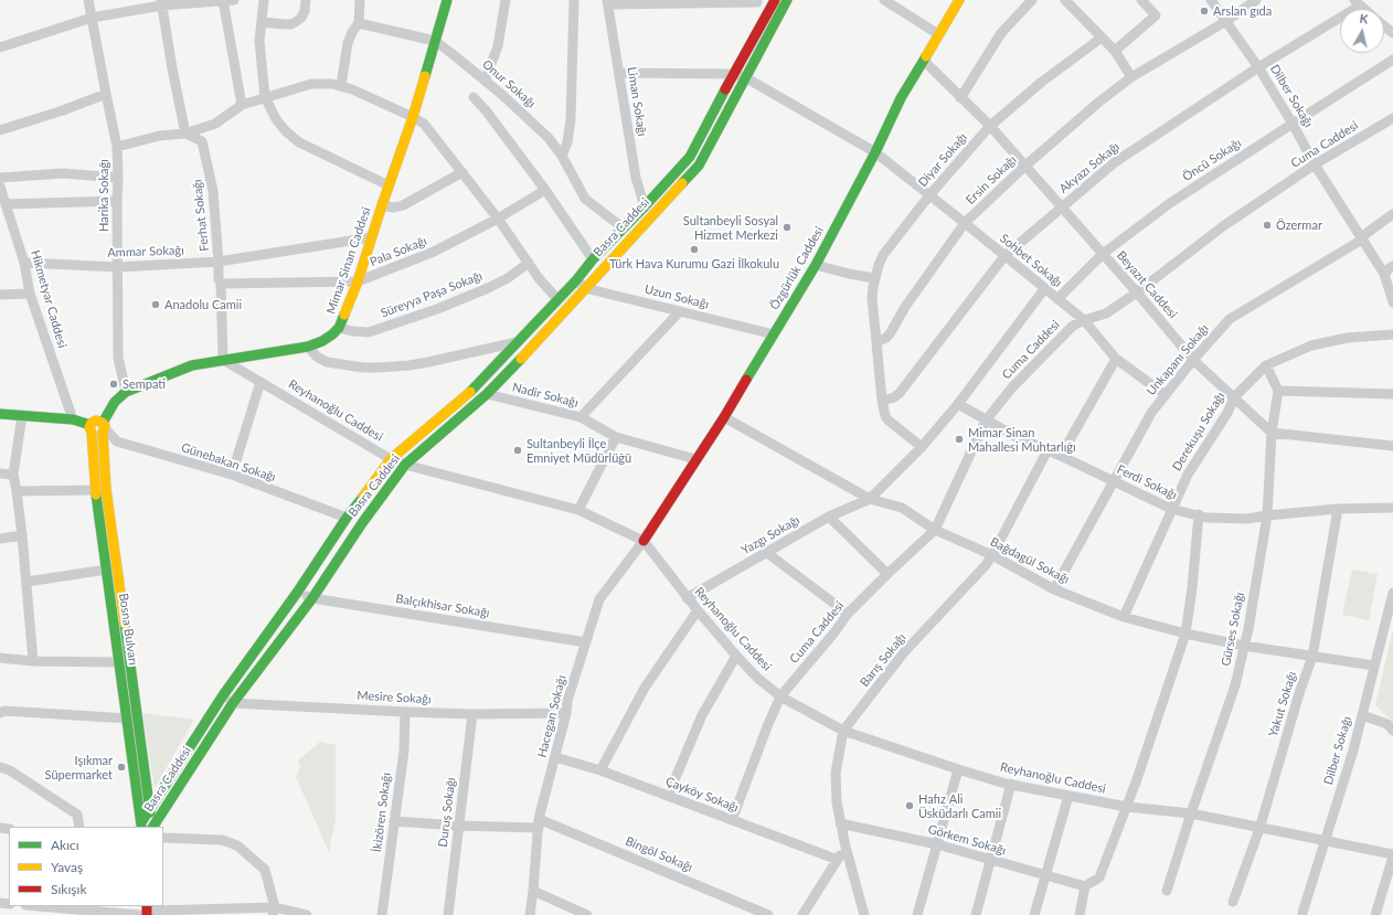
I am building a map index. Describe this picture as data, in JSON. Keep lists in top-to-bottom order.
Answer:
{
  "streets": {
    "main road": [
      "Basra Caddesi",
      "Mimar Sinan Caddesi",
      "Özgürlük Caddesi",
      "Bosna Bulvarı"
    ],
    "street": [
      "Onur Sokağı",
      "Dilber Sokağı",
      "Liman Sokağı",
      "Cuma Caddesi",
      "Diyar Sokağı",
      "Öncü Sokağı",
      "Akyazı Sokağı",
      "Ersin Sokağı",
      "Harika Sokağı",
      "Ferhat Sokağı",
      "Ammar Sokağı",
      "Pala Sokağı",
      "Sohbet Sokağı",
      "Beyazıt Caddesi",
      "Süreyya Paşa Sokağı",
      "Uzun Sokağı",
      "Hikmetyar Caddesi",
      "Unkapanı Sokağı",
      "Nadir Sokağı",
      "Reyhanoğlu Caddesi",
      "Derekuşu Sokağı",
      "Günebakan Sokağı",
      "Ferdi Sokağı",
      "Yazgı Sokağı",
      "Bağdagül Sokağı",
      "Balçıkhisar Sokağı",
      "Gürses Sokağı",
      "Barış Sokağı",
      "Mesire Sokağı",
      "Yakut Sokağı",
      "Hacegan Sokağı",
      "Çayköy Sokağı",
      "İkizören Sokağı",
      "Duruş Sokağı",
      "Görkem Sokağı",
      "Bingöl Sokağı"
    ]
  },
  "crossings": [
    ["Onur Sokağı", "Basra Caddesi"],
    ["Onur Sokağı", "Mimar Sinan Caddesi"],
    ["Dilber Sokağı", "Cuma Caddesi"],
    ["Dilber Sokağı", "Öncü Sokağı"],
    ["Dilber Sokağı", "Akyazı Sokağı"],
    ["Dilber Sokağı", "Ersin Sokağı"],
    ["Dilber Sokağı", "Unkapanı Sokağı"],
    ["Dilber Sokağı", "Reyhanoğlu Caddesi"],
    ["Dilber Sokağı", "Bağdagül Sokağı"],
    ["Liman Sokağı", "Basra Caddesi"],
    ["Liman Sokağı", "Sohbet Sokağı"],
    ["Cuma Caddesi", "Sohbet Sokağı"],
    ["Cuma Caddesi", "Beyazıt Caddesi"],
    ["Cuma Caddesi", "Reyhanoğlu Caddesi"],
    ["Cuma Caddesi", "Ferdi Sokağı"],
    ["Cuma Caddesi", "Bağdagül Sokağı"],
    ["Cuma Caddesi", "Çayköy Sokağı"],
    ["Diyar Sokağı", "Ersin Sokağı"],
    ["Diyar Sokağı", "Sohbet Sokağı"],
    ["Diyar Sokağı", "Beyazıt Caddesi"],
    ["Öncü Sokağı", "Sohbet Sokağı"],
    ["Öncü Sokağı", "Beyazıt Caddesi"],
    ["Akyazı Sokağı", "Sohbet Sokağı"],
    ["Akyazı Sokağı", "Beyazıt Caddesi"],
    ["Ersin Sokağı", "Sohbet Sokağı"],
    ["Ersin Sokağı", "Beyazıt Caddesi"],
    ["Harika Sokağı", "Ammar Sokağı"],
    ["Harika Sokağı", "Mimar Sinan Caddesi"],
    ["Ferhat Sokağı", "Ammar Sokağı"],
    ["Ferhat Sokağı", "Pala Sokağı"],
    ["Ferhat Sokağı", "Mimar Sinan Caddesi"],
    ["Ferhat Sokağı", "Reyhanoğlu Caddesi"],
    ["Basra Caddesi", "Sohbet Sokağı"],
    ["Basra Caddesi", "Uzun Sokağı"],
    ["Basra Caddesi", "Nadir Sokağı"],
    ["Basra Caddesi", "Reyhanoğlu Caddesi"],
    ["Basra Caddesi", "Günebakan Sokağı"],
    ["Basra Caddesi", "Balçıkhisar Sokağı"],
    ["Basra Caddesi", "Bosna Bulvarı"],
    ["Basra Caddesi", "Mesire Sokağı"],
    ["Ammar Sokağı", "Mimar Sinan Caddesi"],
    ["Ammar Sokağı", "Hikmetyar Caddesi"],
    ["Pala Sokağı", "Mimar Sinan Caddesi"],
    ["Mimar Sinan Caddesi", "Süreyya Paşa Sokağı"],
    ["Mimar Sinan Caddesi", "Reyhanoğlu Caddesi"],
    ["Mimar Sinan Caddesi", "Günebakan Sokağı"],
    ["Mimar Sinan Caddesi", "Bosna Bulvarı"],
    ["Sohbet Sokağı", "Özgürlük Caddesi"],
    ["Sohbet Sokağı", "Unkapanı Sokağı"],
    ["Özgürlük Caddesi", "Beyazıt Caddesi"],
    ["Özgürlük Caddesi", "Uzun Sokağı"],
    ["Özgürlük Caddesi", "Nadir Sokağı"],
    ["Özgürlük Caddesi", "Reyhanoğlu Caddesi"],
    ["Özgürlük Caddesi", "Bağdagül Sokağı"],
    ["Özgürlük Caddesi", "Hacegan Sokağı"],
    ["Beyazıt Caddesi", "Unkapanı Sokağı"],
    ["Beyazıt Caddesi", "Derekuşu Sokağı"],
    ["Beyazıt Caddesi", "Gürses Sokağı"],
    ["Unkapanı Sokağı", "Ferdi Sokağı"],
    ["Unkapanı Sokağı", "Bağdagül Sokağı"],
    ["Reyhanoğlu Caddesi", "Yazgı Sokağı"],
    ["Reyhanoğlu Caddesi", "Gürses Sokağı"],
    ["Reyhanoğlu Caddesi", "Barış Sokağı"],
    ["Reyhanoğlu Caddesi", "Yakut Sokağı"],
    ["Reyhanoğlu Caddesi", "Hacegan Sokağı"],
    ["Derekuşu Sokağı", "Ferdi Sokağı"],
    ["Derekuşu Sokağı", "Bağdagül Sokağı"],
    ["Günebakan Sokağı", "Bosna Bulvarı"],
    ["Ferdi Sokağı", "Gürses Sokağı"],
    ["Ferdi Sokağı", "Barış Sokağı"],
    ["Ferdi Sokağı", "Yakut Sokağı"],
    ["Yazgı Sokağı", "Bağdagül Sokağı"],
    ["Bağdagül Sokağı", "Gürses Sokağı"],
    ["Bağdagül Sokağı", "Barış Sokağı"],
    ["Bağdagül Sokağı", "Yakut Sokağı"],
    ["Balçıkhisar Sokağı", "Hacegan Sokağı"],
    ["Barış Sokağı", "Görkem Sokağı"],
    ["Mesire Sokağı", "Hacegan Sokağı"],
    ["Mesire Sokağı", "İkizören Sokağı"],
    ["Mesire Sokağı", "Duruş Sokağı"],
    ["Hacegan Sokağı", "Çayköy Sokağı"],
    ["Hacegan Sokağı", "Bingöl Sokağı"]
  ],
  "places": [
    "Arslan gıda",
    "Özermar",
    "Sultanbeyli Sosyal Hizmet Merkezi",
    "Türk Hava Kurumu Gazi İlkokulu",
    "Anadolu Camii",
    "Sempati",
    "Mimar Sinan Mahallesi Muhtarlığı",
    "Sultanbeyli İlçe Emniyet Müdürlüğü",
    "Işıkmar Süpermarket",
    "Hafız Ali Üsküdarlı Camii"
  ],
  "legend": ["Akıcı", "Yavaş", "Sıkışık"],
  "north": "top"
}
